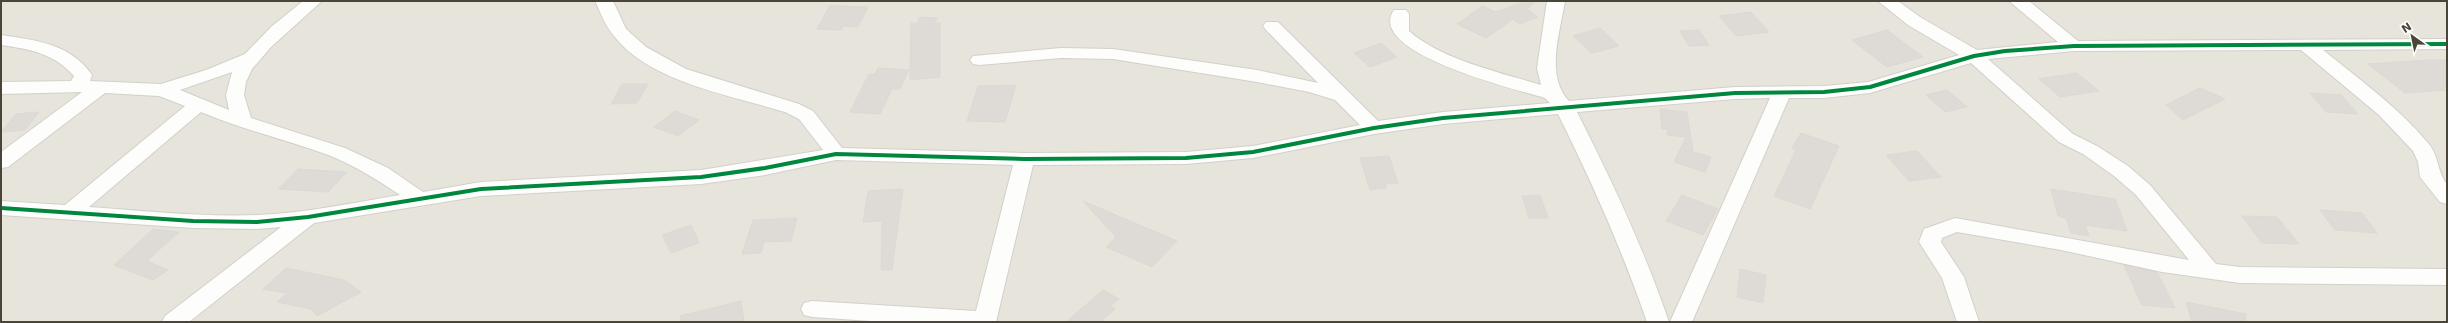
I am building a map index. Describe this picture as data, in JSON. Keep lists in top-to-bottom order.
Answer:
{
  "north": "top left"
}
